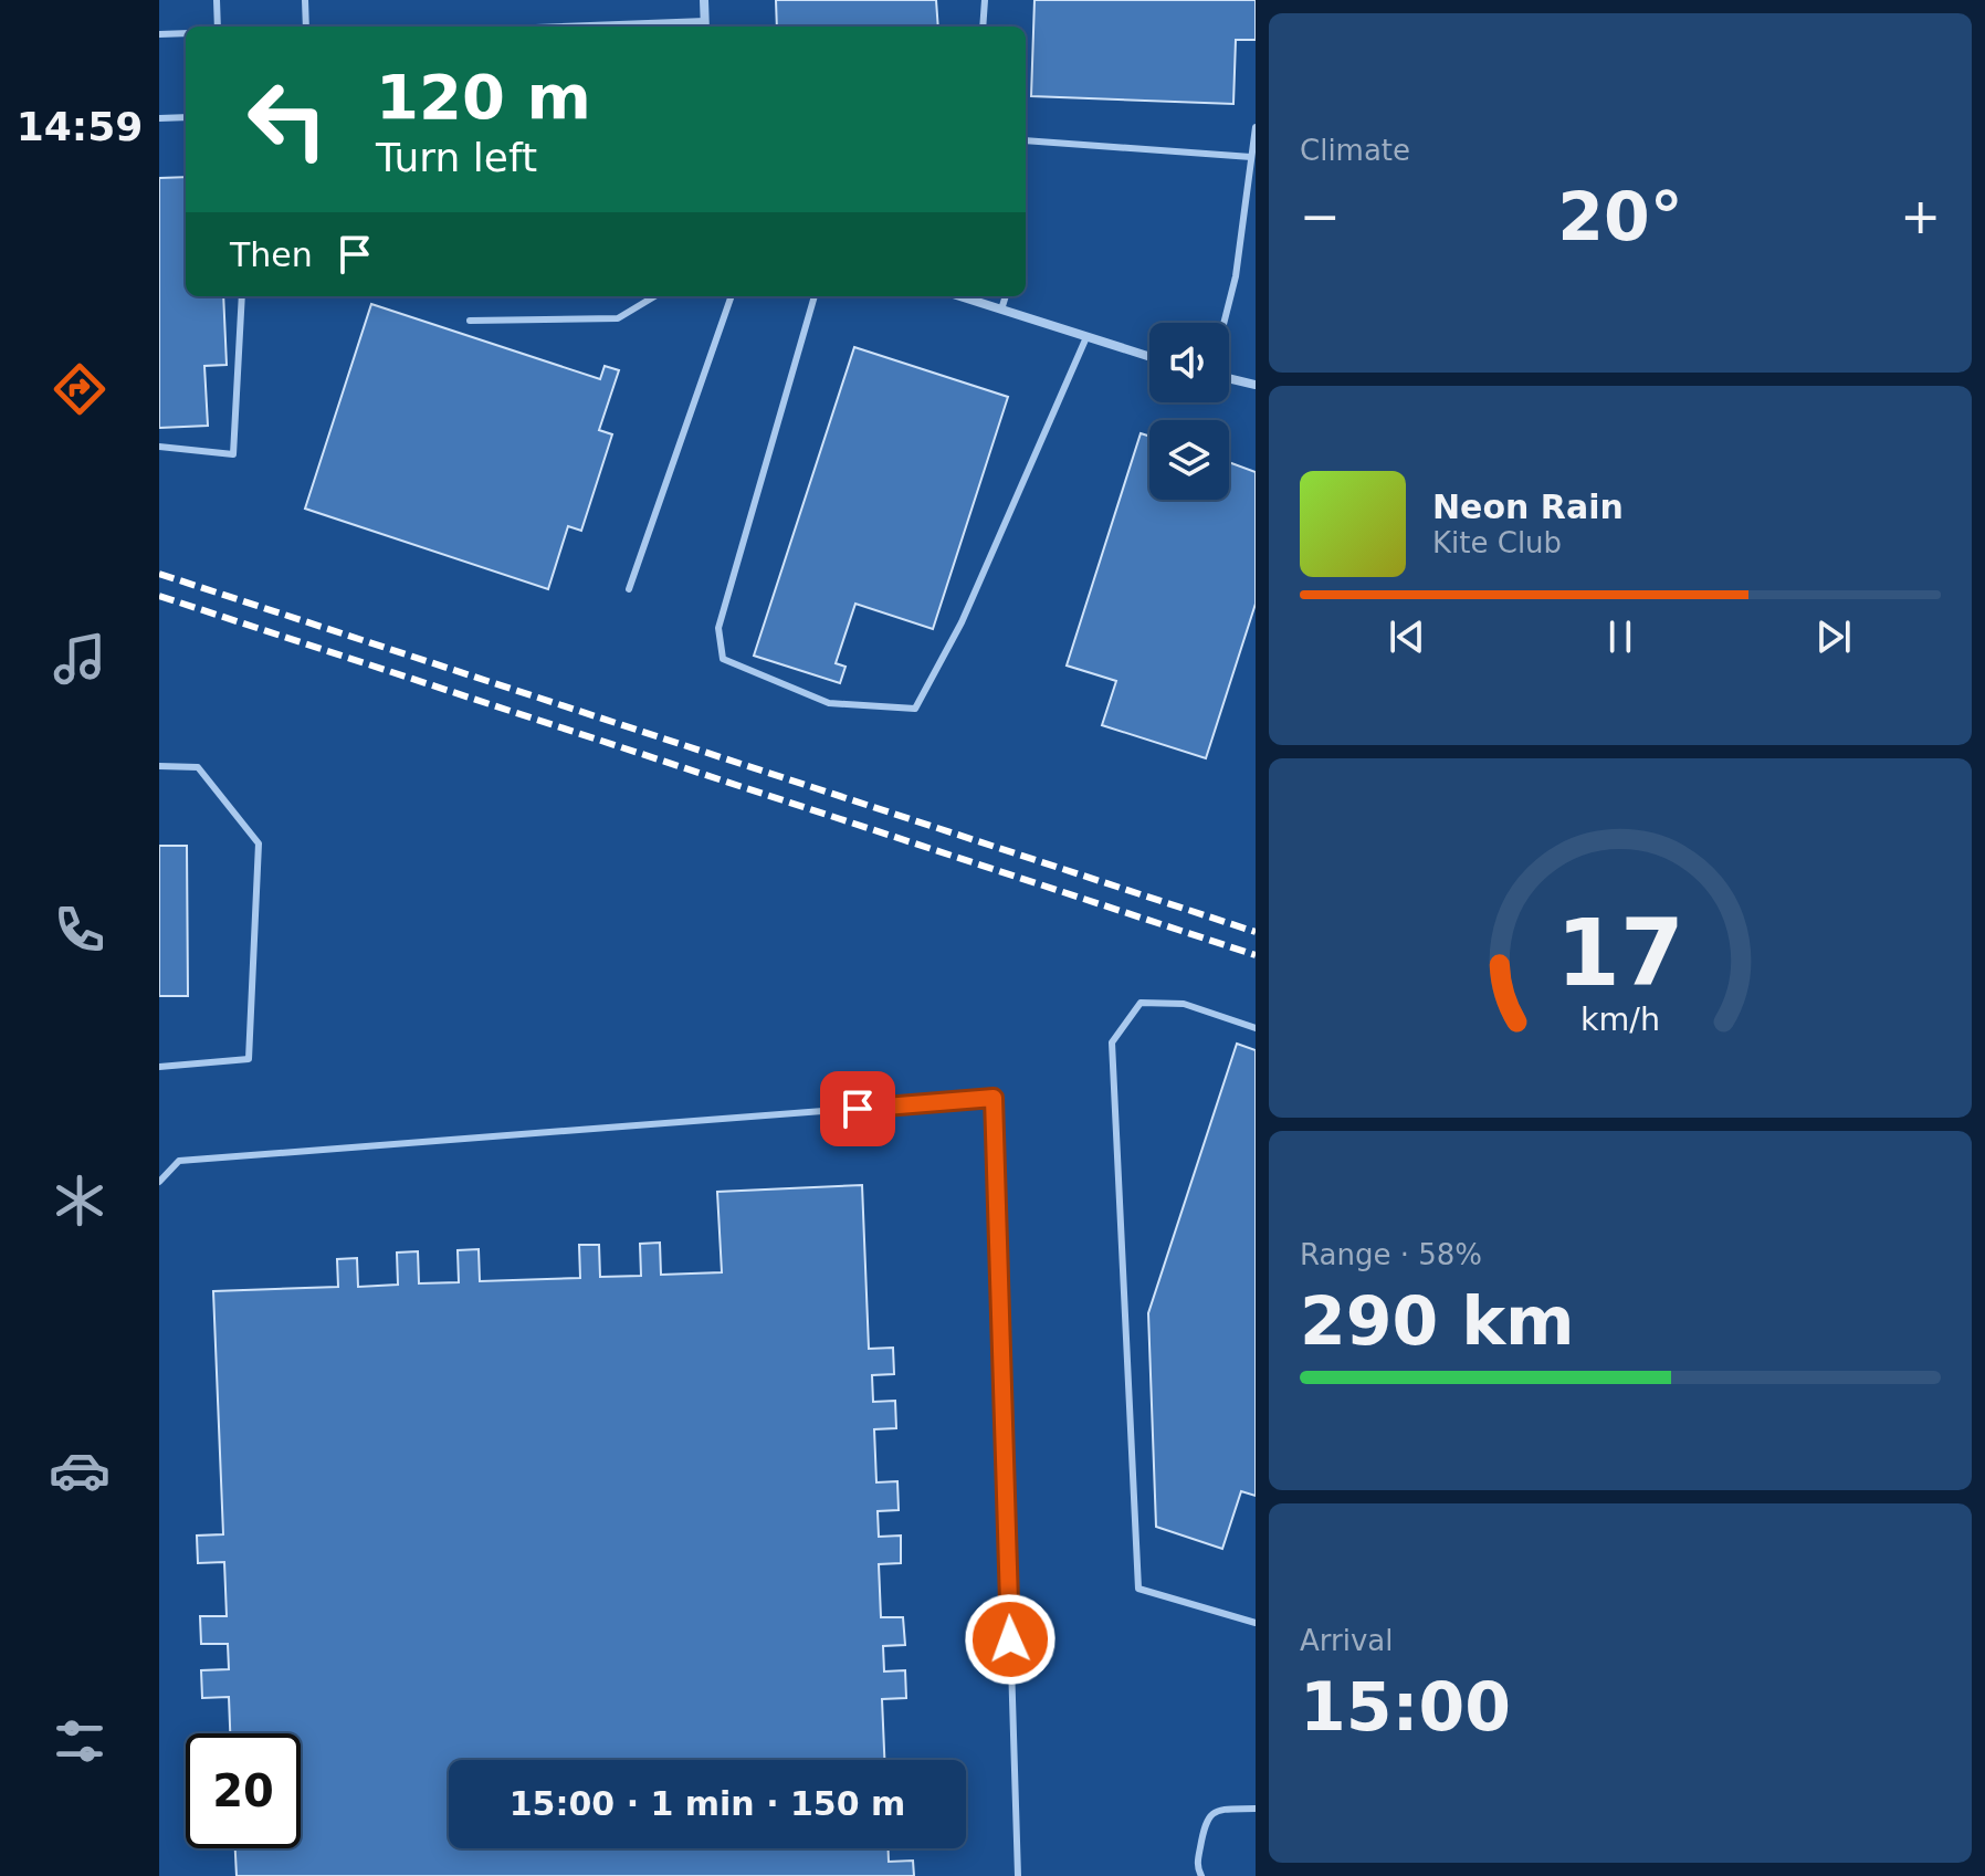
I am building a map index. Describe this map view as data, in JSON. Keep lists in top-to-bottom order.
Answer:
{
  "page": {
    "tabs": "14:59",
    "tile": [
      "Climate",
      ["Range · 58%", "290 km"],
      ["Arrival", "15:00"]
    ],
    "turn": ["120 m", "Turn left"],
    "heat": ["−", "20°", "+"],
    "then": "Then",
    "song": ["Neon Rain", "Kite Club"],
    "limit": "20",
    "trip": "15:00 · 1 min · 150 m",
    "gauge": ["17", "km/h"]
  }
}
